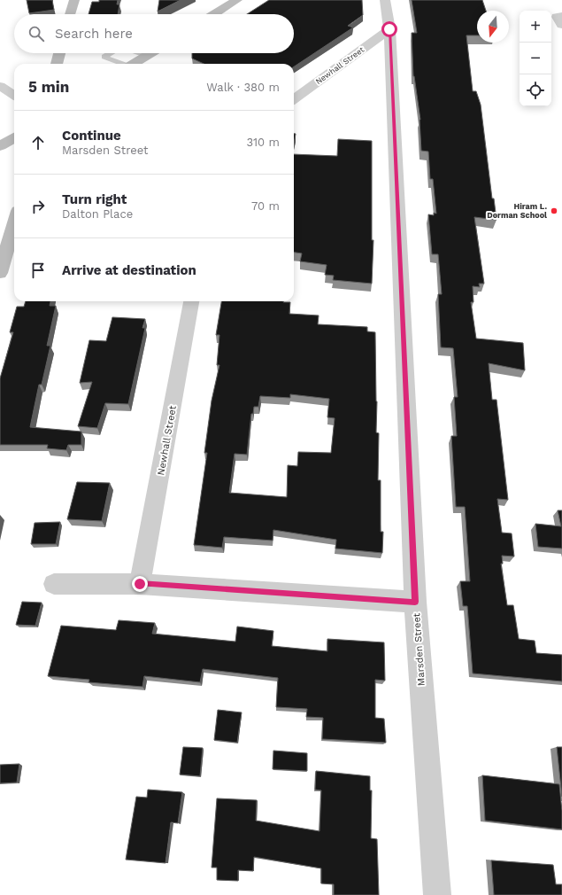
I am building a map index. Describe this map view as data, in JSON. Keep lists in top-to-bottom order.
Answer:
{
  "streets": {
    "street": ["Newhall Street", "Marsden Street"]
  },
  "crossings": [
    ["Newhall Street", "Marsden Street"]
  ],
  "places": ["Hiram L. Dorman School"],
  "north": "bottom",
  "page": {
    "map_buttons": ["+", "−"],
    "search": "Search here",
    "heading": ["5 min", "Walk · 380 m"],
    "list": [
      ["Continue", "Marsden Street", "310 m"],
      ["Turn right", "Dalton Place", "70 m"],
      "Arrive at destination"
    ]
  }
}
